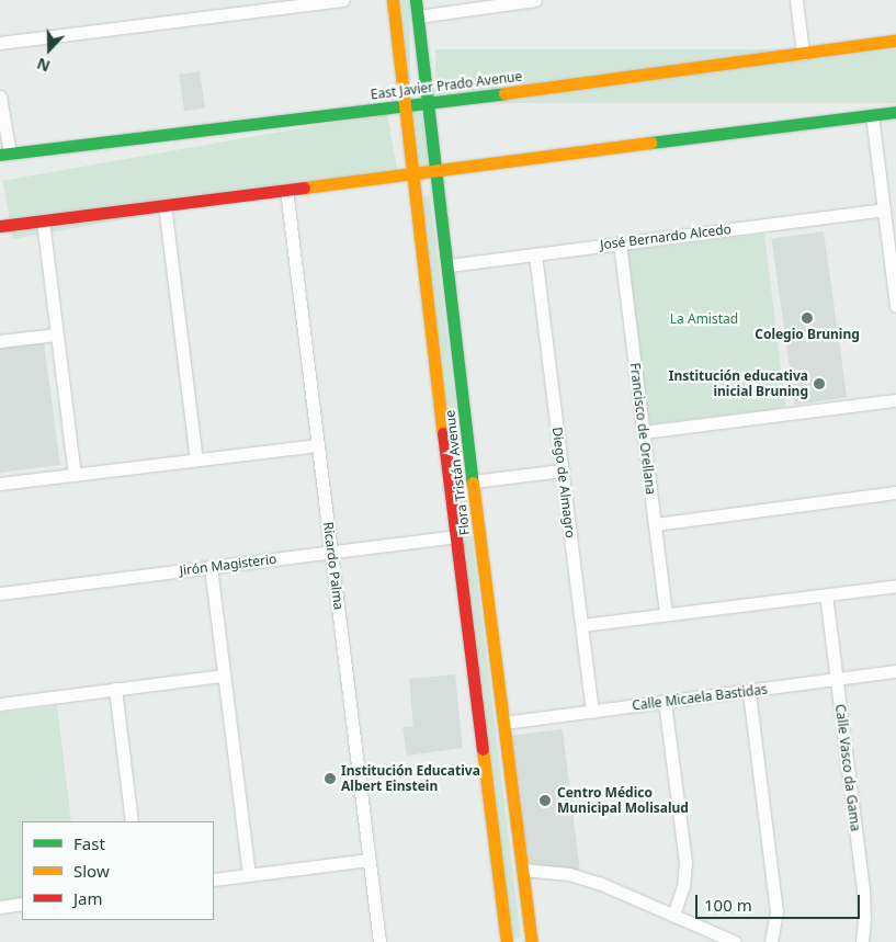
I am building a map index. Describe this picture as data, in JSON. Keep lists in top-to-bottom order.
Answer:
{
  "streets": {
    "main road": ["East Javier Prado Avenue", "Flora Tristán Avenue"],
    "street": [
      "José Bernardo Alcedo",
      "Francisco de Orellana",
      "Diego de Almagro",
      "Jirón Magisterio",
      "Ricardo Palma",
      "Calle Micaela Bastidas",
      "Calle Vasco da Gama"
    ]
  },
  "crossings": [
    ["East Javier Prado Avenue", "Flora Tristán Avenue"],
    ["José Bernardo Alcedo", "Francisco de Orellana"],
    ["José Bernardo Alcedo", "Flora Tristán Avenue"],
    ["José Bernardo Alcedo", "Diego de Almagro"],
    ["Flora Tristán Avenue", "Jirón Magisterio"],
    ["Flora Tristán Avenue", "Calle Micaela Bastidas"],
    ["Diego de Almagro", "Calle Micaela Bastidas"],
    ["Jirón Magisterio", "Ricardo Palma"],
    ["Calle Micaela Bastidas", "Calle Vasco da Gama"]
  ],
  "parks": ["La Amistad"],
  "places": [
    "Colegio Bruning",
    "Institución educativa inicial Bruning",
    "Institución Educativa Albert Einstein",
    "Centro Médico Municipal Molisalud"
  ],
  "legend": ["Fast", "Slow", "Jam"],
  "scale_bar": "100 m",
  "north": "bottom"
}
